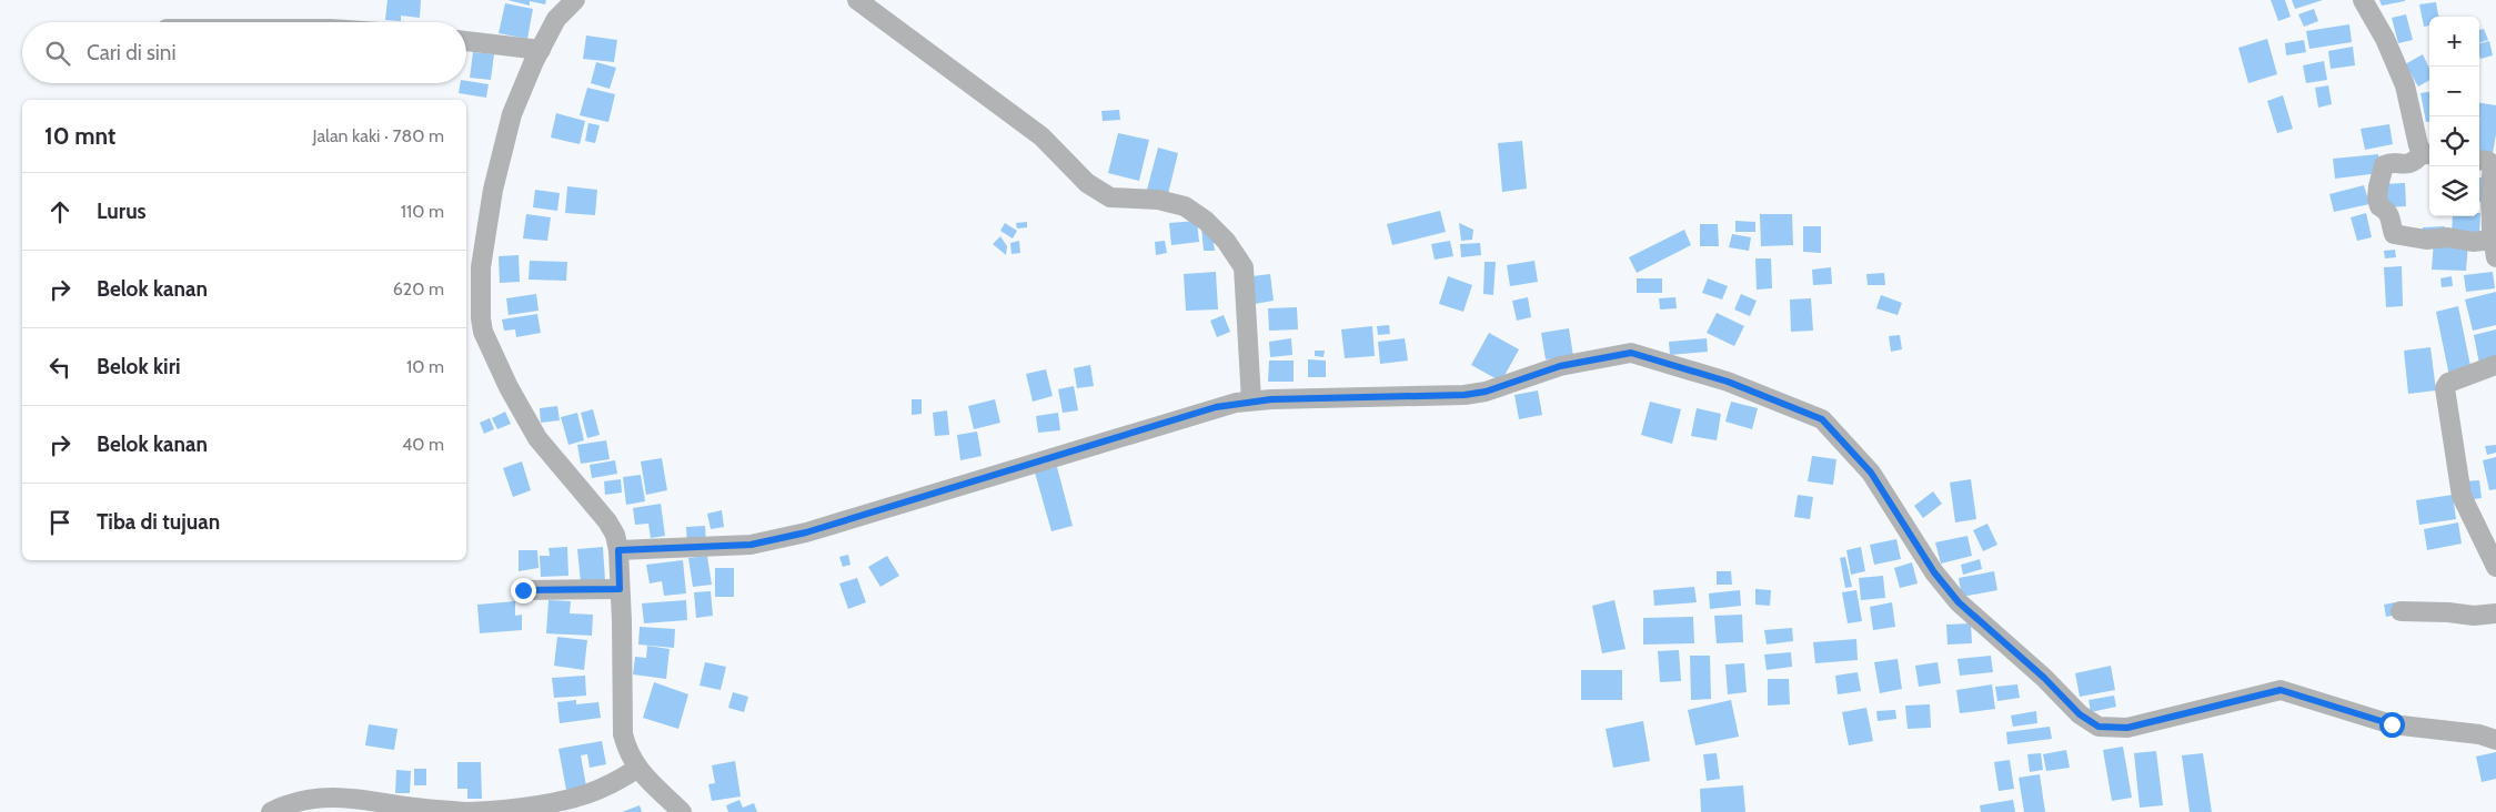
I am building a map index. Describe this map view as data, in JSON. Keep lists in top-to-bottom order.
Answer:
{
  "page": {
    "map_buttons": ["+", "−"],
    "search": "Cari di sini",
    "heading": ["10 mnt", "Jalan kaki · 780 m"],
    "list": [
      ["Lurus", "110 m"],
      ["Belok kanan", "620 m"],
      ["Belok kiri", "10 m"],
      ["Belok kanan", "40 m"],
      "Tiba di tujuan"
    ]
  }
}
